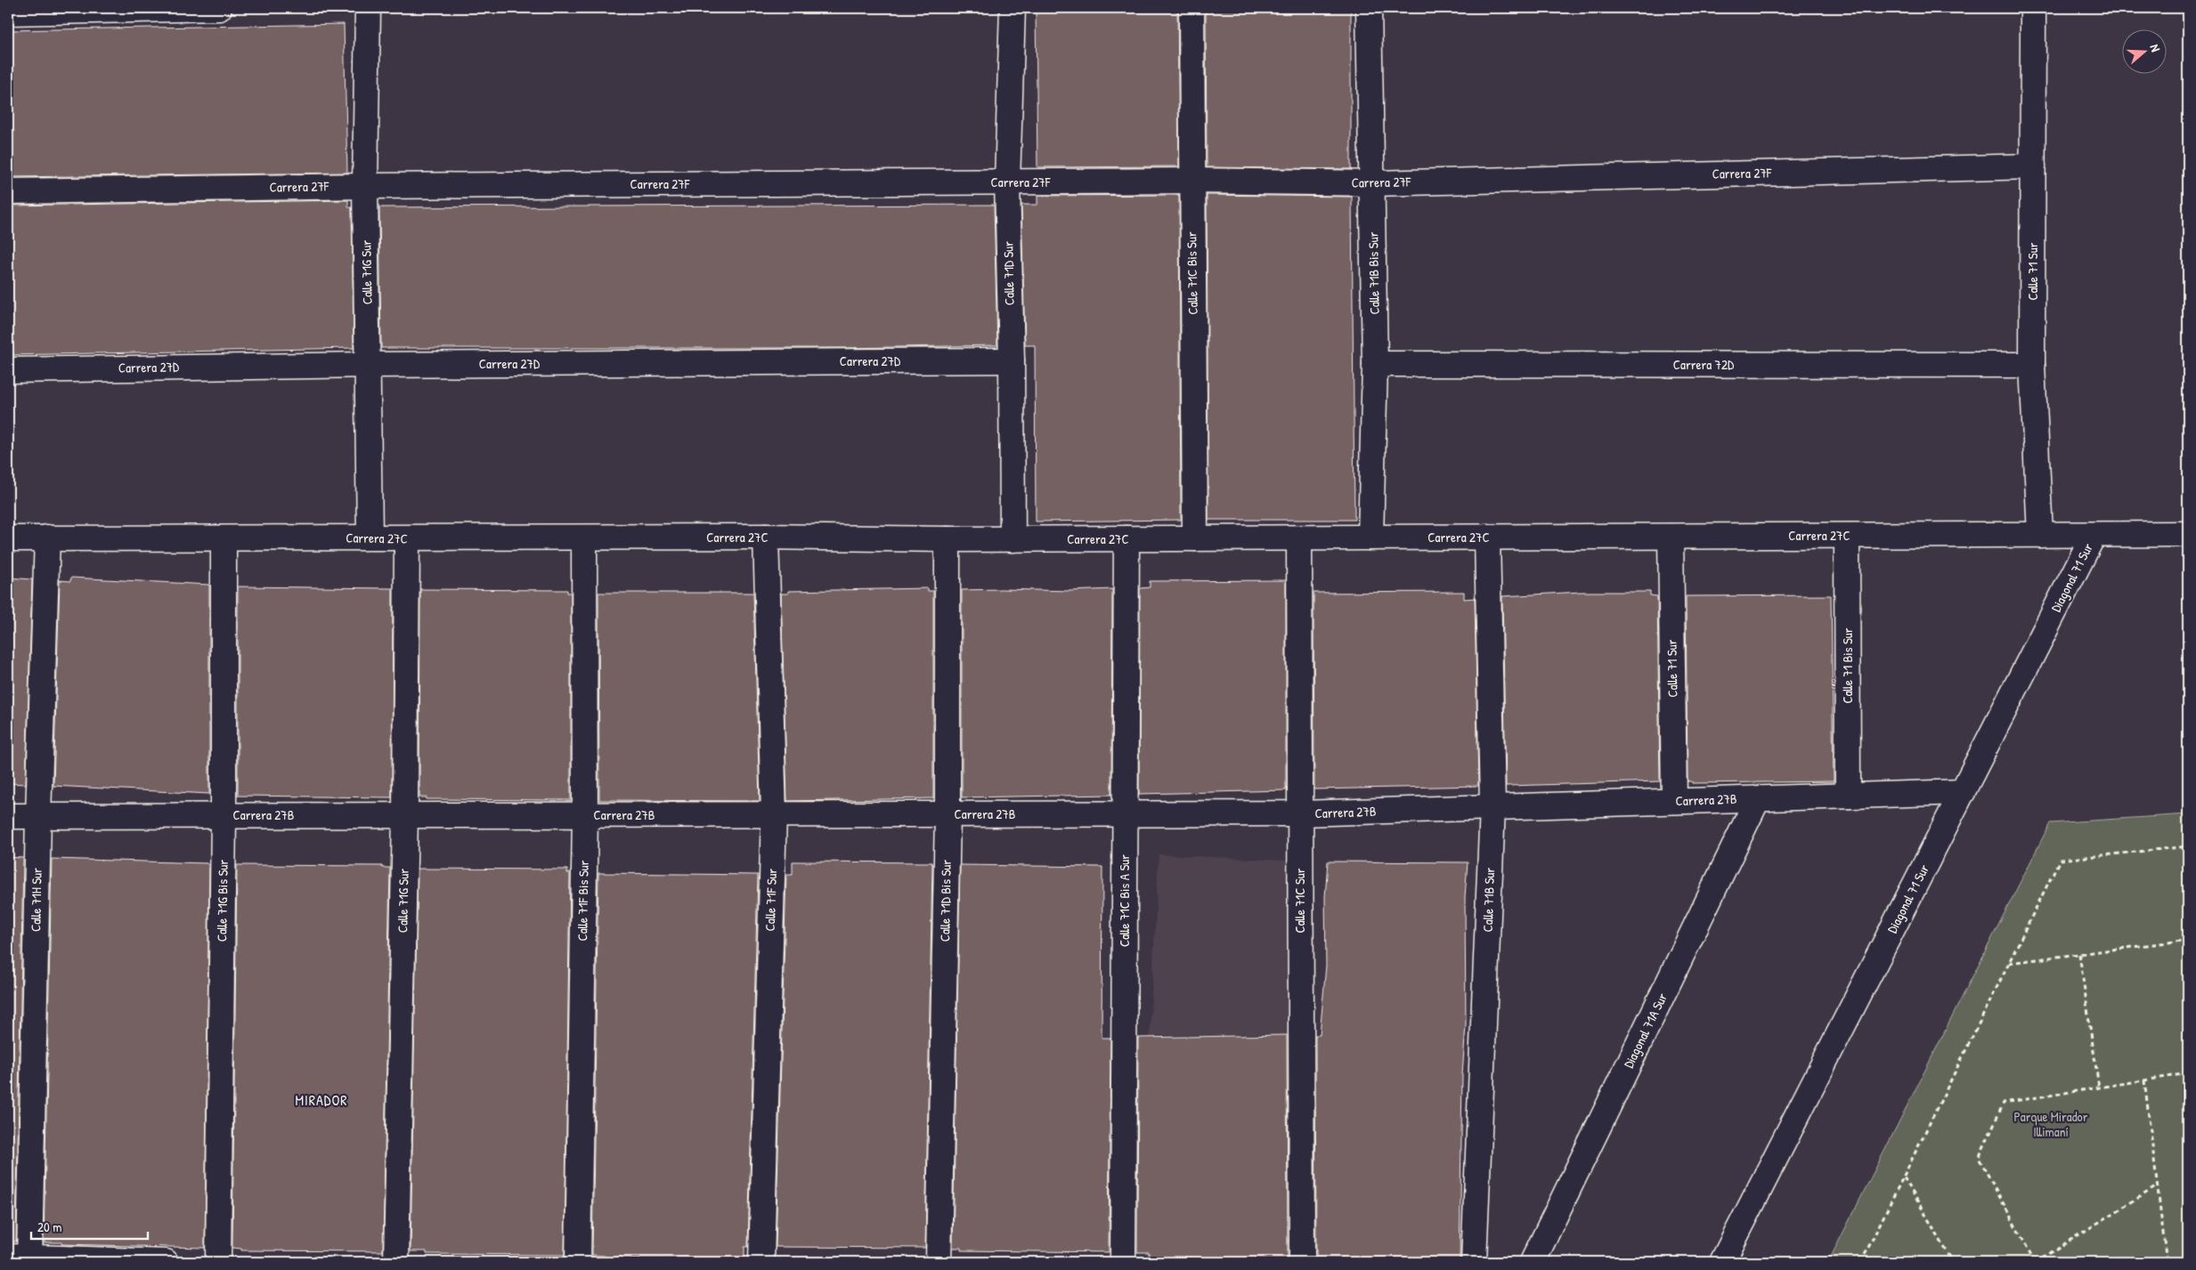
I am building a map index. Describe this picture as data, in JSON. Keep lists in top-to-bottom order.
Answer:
{
  "streets": {
    "street": [
      "Carrera 27F",
      "Calle 71 Sur",
      "Calle 71G Sur",
      "Calle 71D Sur",
      "Calle 71C Bis Sur",
      "Calle 71B Bis Sur",
      "Carrera 27D",
      "Carrera 72D",
      "Carrera 27C",
      "Diagonal 71 Sur",
      "Calle 71 Bis Sur",
      "Carrera 27B",
      "Calle 71H Sur",
      "Calle 71F Sur",
      "Calle 71B Sur",
      "Calle 71G Bis Sur",
      "Calle 71F Bis Sur",
      "Calle 71D Bis Sur",
      "Calle 71C Bis A Sur",
      "Calle 71C Sur",
      "Diagonal 71A Sur"
    ]
  },
  "crossings": [
    ["Carrera 27F", "Calle 71 Sur"],
    ["Carrera 27F", "Calle 71G Sur"],
    ["Carrera 27F", "Calle 71D Sur"],
    ["Carrera 27F", "Calle 71C Bis Sur"],
    ["Carrera 27F", "Calle 71B Bis Sur"],
    ["Calle 71 Sur", "Carrera 72D"],
    ["Calle 71 Sur", "Carrera 27C"],
    ["Calle 71 Sur", "Carrera 27B"],
    ["Calle 71G Sur", "Carrera 27D"],
    ["Calle 71G Sur", "Carrera 27C"],
    ["Calle 71G Sur", "Carrera 27B"],
    ["Calle 71D Sur", "Carrera 27D"],
    ["Calle 71D Sur", "Carrera 27C"],
    ["Calle 71C Bis Sur", "Carrera 27C"],
    ["Calle 71B Bis Sur", "Carrera 72D"],
    ["Calle 71B Bis Sur", "Carrera 27C"],
    ["Carrera 27C", "Diagonal 71 Sur"],
    ["Carrera 27C", "Calle 71 Bis Sur"],
    ["Carrera 27C", "Calle 71H Sur"],
    ["Carrera 27C", "Calle 71F Sur"],
    ["Carrera 27C", "Calle 71B Sur"],
    ["Carrera 27C", "Calle 71G Bis Sur"],
    ["Carrera 27C", "Calle 71F Bis Sur"],
    ["Carrera 27C", "Calle 71D Bis Sur"],
    ["Carrera 27C", "Calle 71C Bis A Sur"],
    ["Carrera 27C", "Calle 71C Sur"],
    ["Diagonal 71 Sur", "Carrera 27B"],
    ["Calle 71 Bis Sur", "Carrera 27B"],
    ["Carrera 27B", "Calle 71H Sur"],
    ["Carrera 27B", "Calle 71F Sur"],
    ["Carrera 27B", "Calle 71B Sur"],
    ["Carrera 27B", "Calle 71G Bis Sur"],
    ["Carrera 27B", "Calle 71F Bis Sur"],
    ["Carrera 27B", "Calle 71D Bis Sur"],
    ["Carrera 27B", "Calle 71C Bis A Sur"],
    ["Carrera 27B", "Calle 71C Sur"],
    ["Carrera 27B", "Diagonal 71A Sur"]
  ],
  "districts": ["MIRADOR"],
  "parks": ["Parque Mirador Illimaní"],
  "scale_bar": "20 m",
  "north": "right"
}
